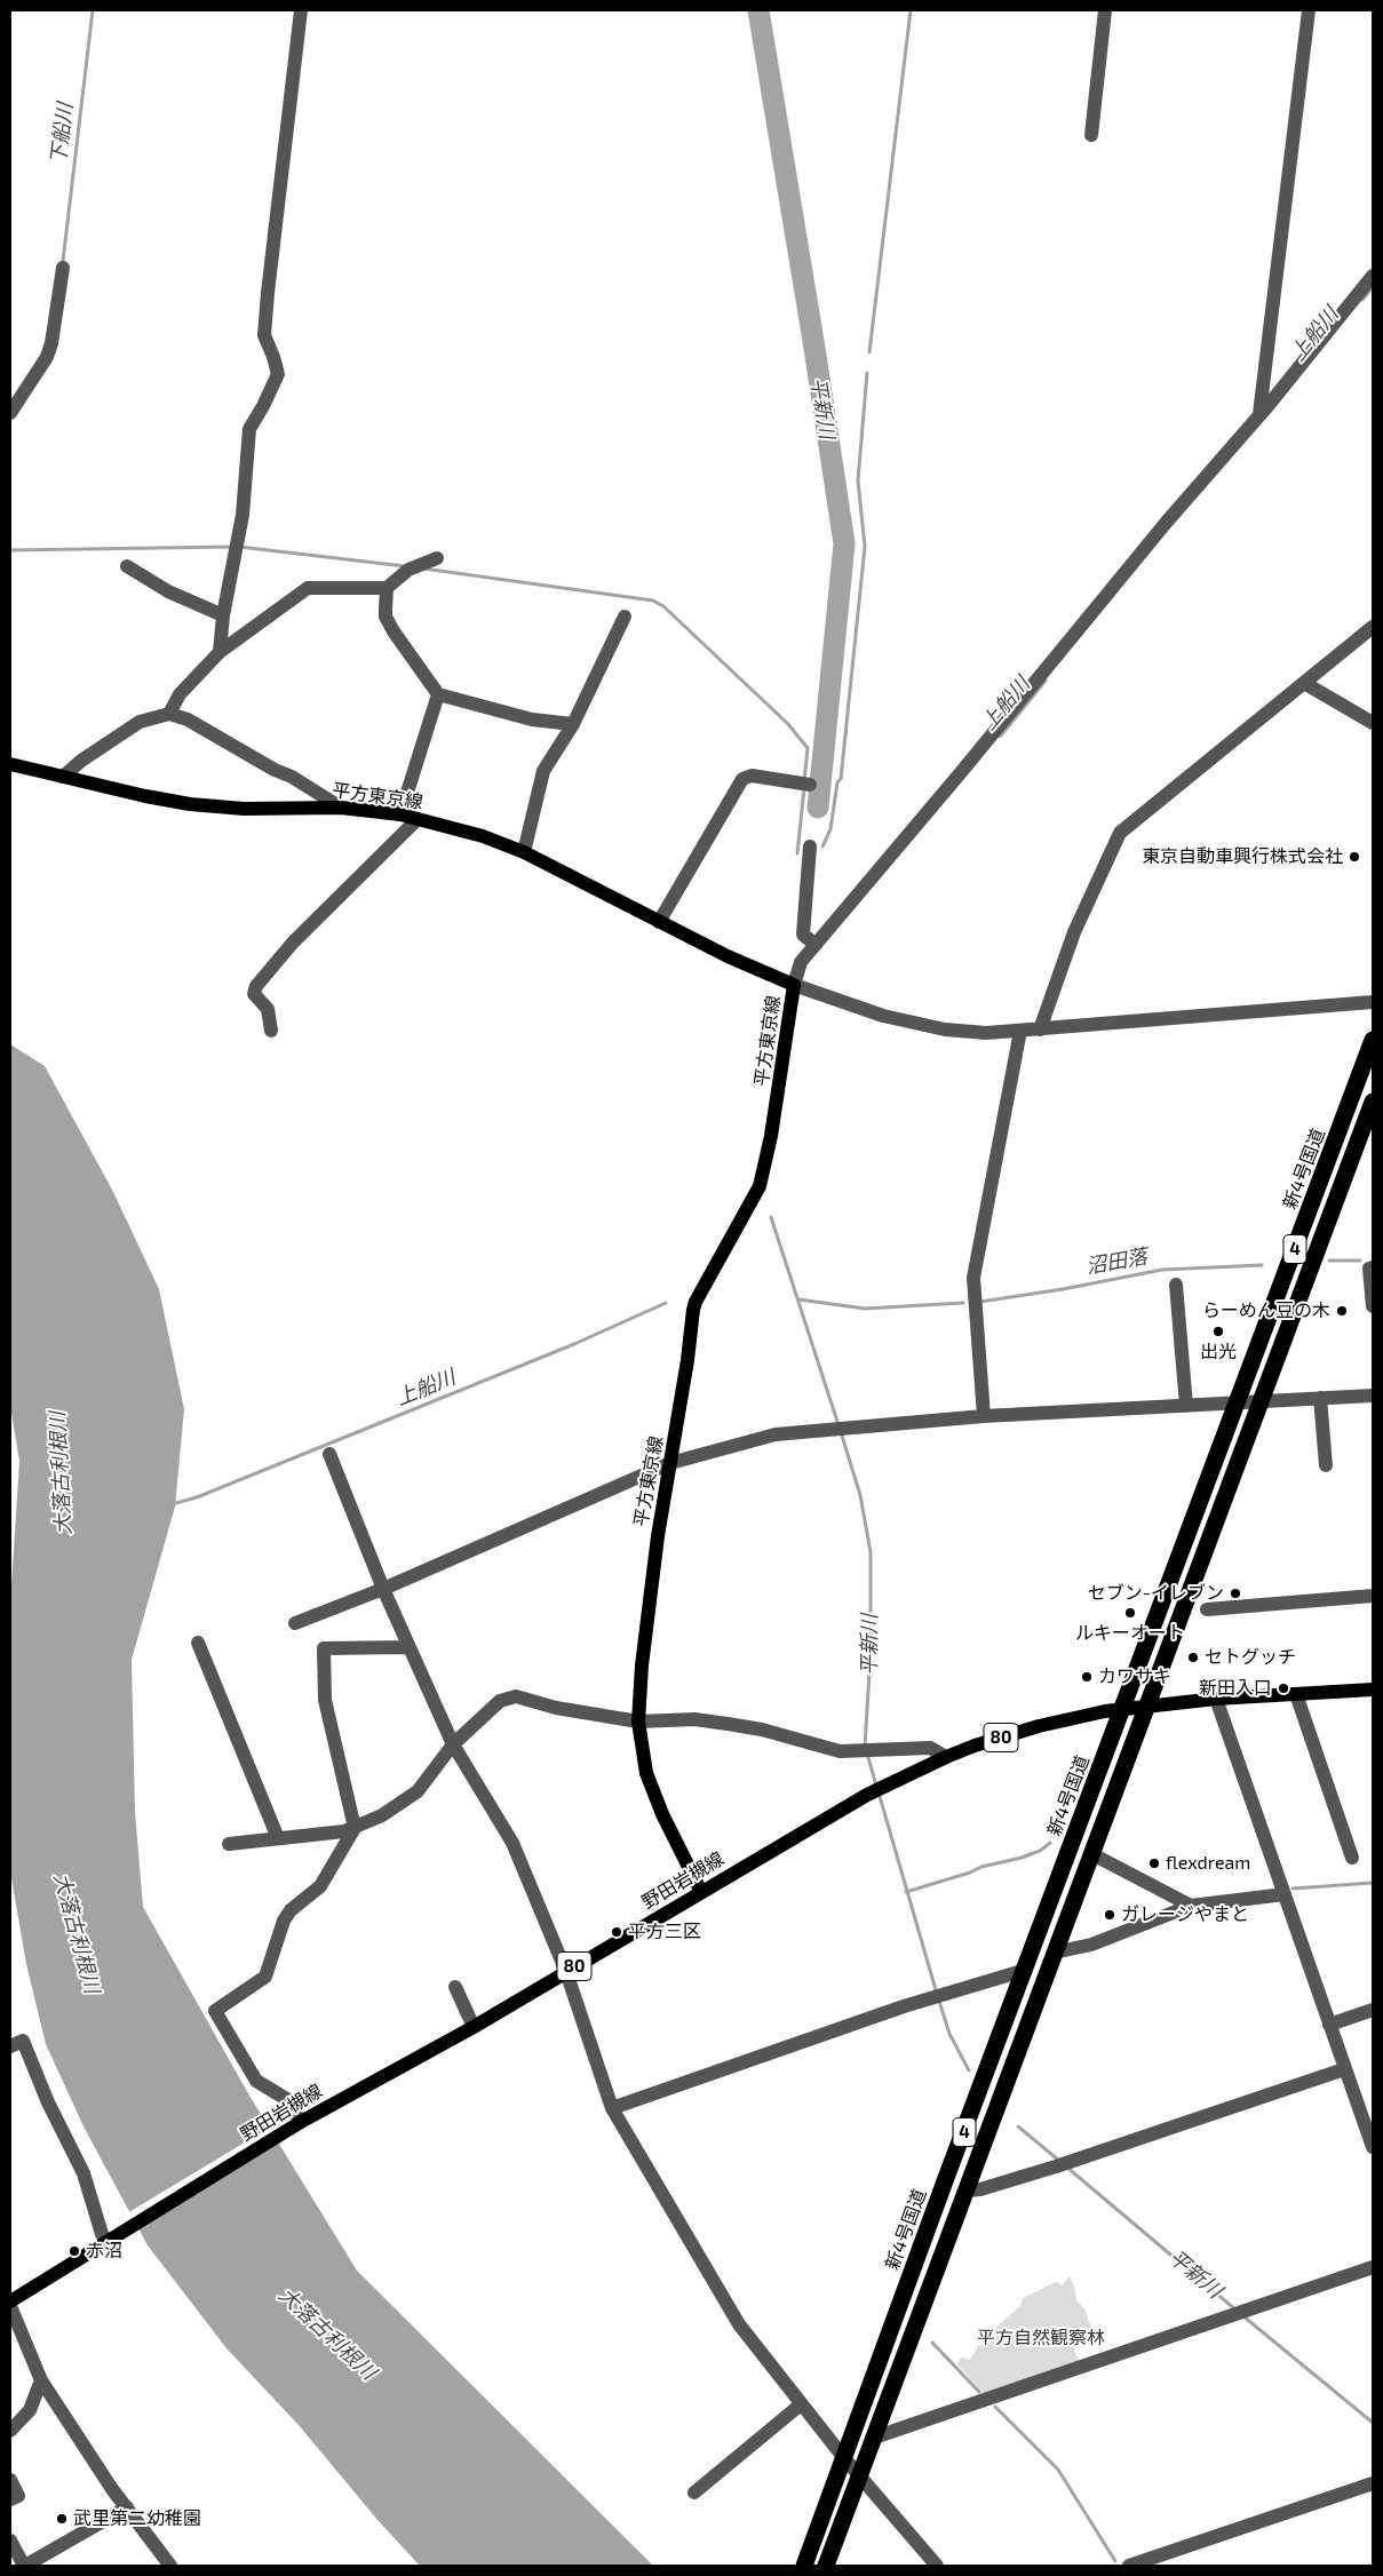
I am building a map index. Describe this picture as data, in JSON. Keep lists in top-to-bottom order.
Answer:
{
  "streets": {
    "highway": ["新4号国道", "4"],
    "main road": ["平方東京線", "80", "野田岩槻線"]
  },
  "crossings": [
    ["平方東京線", "野田岩槻線"],
    ["新4号国道", "野田岩槻線"],
    ["4", "野田岩槻線"]
  ],
  "water": [
    "下船川",
    "上船川",
    "平新川",
    "沼田落",
    "大落古利根川"
  ],
  "parks": ["平方自然観察林"],
  "places": [
    "東京自動車興行株式会社",
    "らーめん豆の木",
    "出光",
    "セブン-イレブン",
    "ルキーオート",
    "セトグッチ",
    "カワサキ",
    "新田入口",
    "flexdream",
    "ガレージやまと",
    "平方三区",
    "赤沼",
    "武里第二幼稚園"
  ]
}
